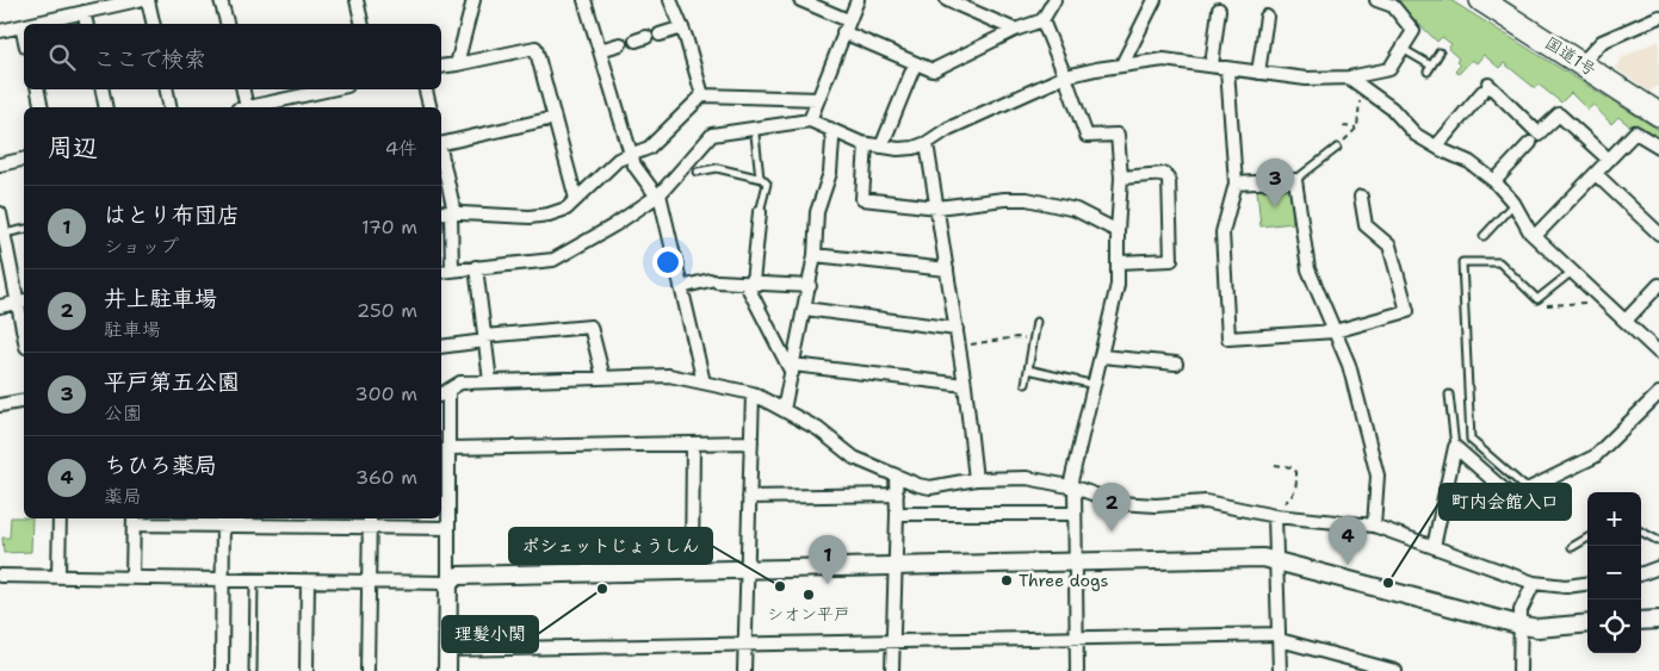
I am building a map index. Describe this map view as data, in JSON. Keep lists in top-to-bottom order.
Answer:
{
  "streets": {
    "highway": ["国道1号"]
  },
  "places": [
    "Three dogs",
    "町内会館入口",
    "ポシェットじょうしん",
    "理髪小関",
    "シオン平戸"
  ],
  "page": {
    "search": "ここで検索",
    "heading": ["周辺", "4件"],
    "pins": [
      "3",
      "2",
      "4",
      "1"
    ],
    "list": [
      {
        "mark": "1",
        "name": "はとり布団店",
        "note": "ショップ",
        "value": "170 m"
      },
      {
        "mark": "2",
        "name": "井上駐車場",
        "note": "駐車場",
        "value": "250 m"
      },
      {
        "mark": "3",
        "name": "平戸第五公園",
        "note": "公園",
        "value": "300 m"
      },
      {
        "mark": "4",
        "name": "ちひろ薬局",
        "note": "薬局",
        "value": "360 m"
      }
    ],
    "map_buttons": ["+", "−"]
  }
}
